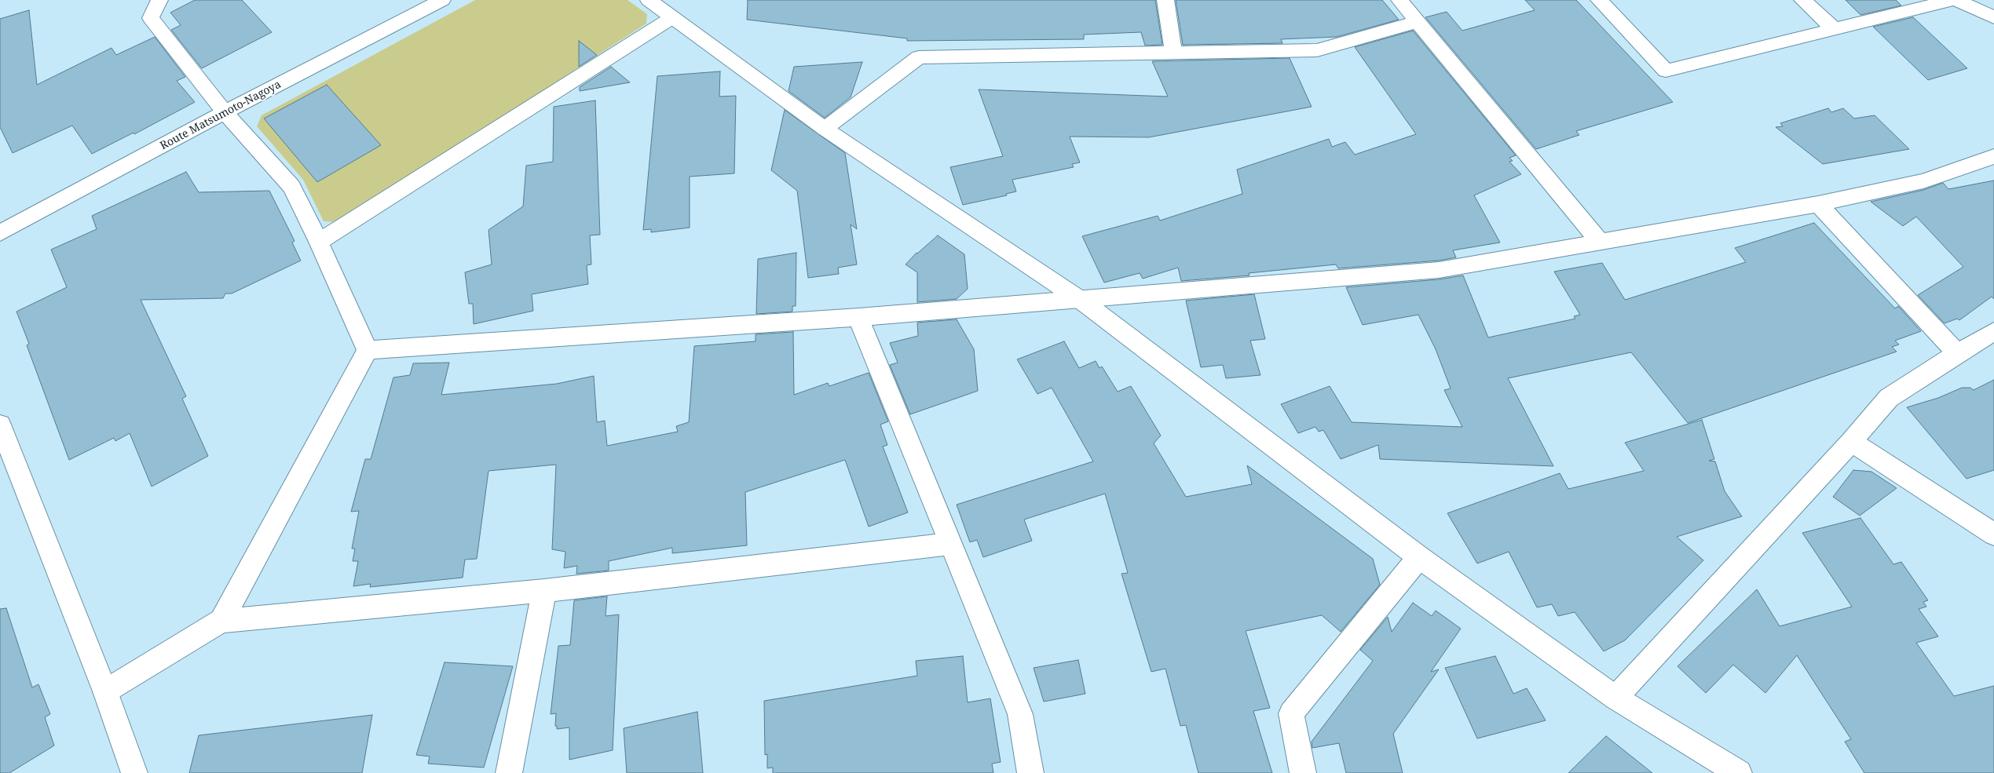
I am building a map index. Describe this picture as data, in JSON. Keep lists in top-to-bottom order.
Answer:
{
  "streets": {
    "street": ["Route Matsumoto-Nagoya"]
  }
}
